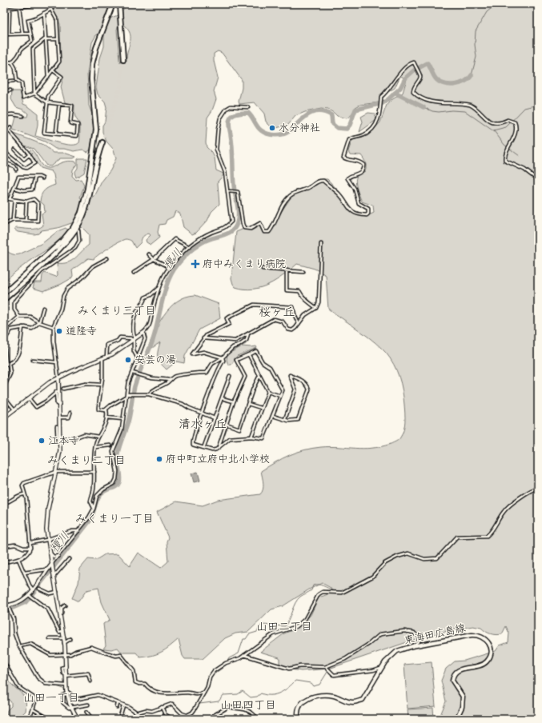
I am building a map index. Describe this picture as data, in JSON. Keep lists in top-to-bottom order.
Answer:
{
  "streets": {
    "main road": ["東海田広島線"]
  },
  "districts": [
    "みくまり三丁目",
    "桜ヶ丘",
    "清水ヶ丘",
    "みくまり二丁目",
    "みくまり一丁目",
    "山田二丁目",
    "山田一丁目",
    "山田四丁目"
  ],
  "water": ["榎川"],
  "places": {
    "other": [
      "水分神社",
      "道隆寺",
      "安芸の湯",
      "江本寺",
      "府中町立府中北小学校"
    ],
    "health": ["府中みくまり病院"]
  }
}
